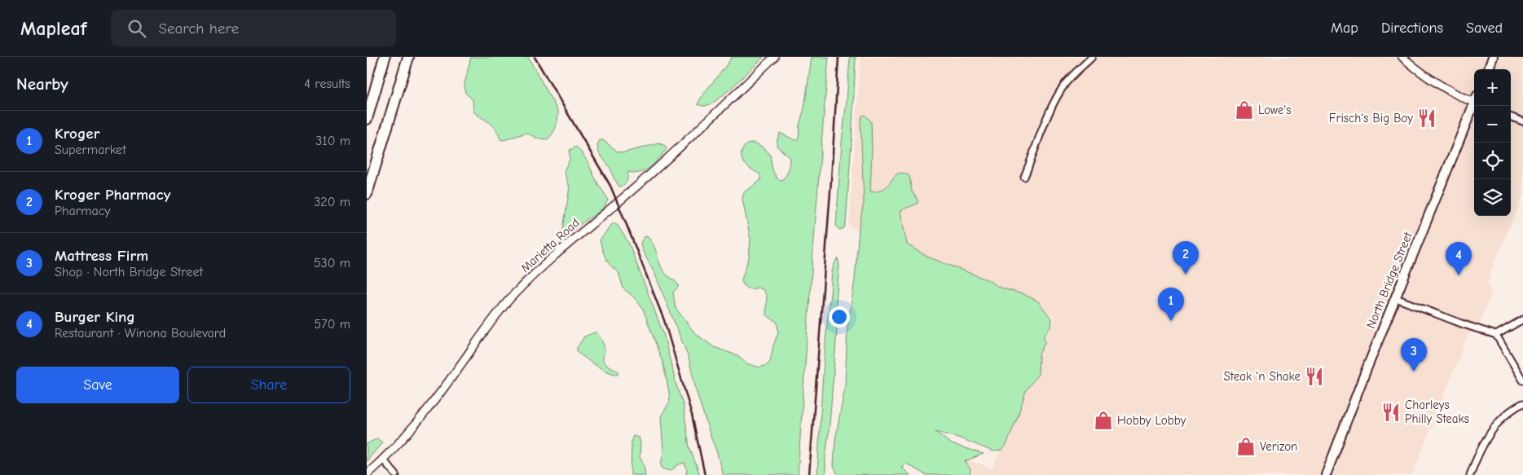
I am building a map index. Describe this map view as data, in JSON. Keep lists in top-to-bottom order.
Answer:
{
  "streets": {
    "main road": ["North Bridge Street"],
    "street": ["Marietta Road"]
  },
  "places": {
    "shop": ["Lowe's", "Hobby Lobby", "Verizon"],
    "restaurant": ["Frisch's Big Boy", "Steak 'n Shake", "Charleys Philly Steaks"]
  },
  "page": {
    "header": "Mapleaf",
    "search": "Search here",
    "nav": ["Map", "Directions", "Saved"],
    "heading": ["Nearby", "4 results"],
    "map_buttons": ["+", "−"],
    "list": [
      {
        "mark": "1",
        "name": "Kroger",
        "note": "Supermarket",
        "value": "310 m"
      },
      {
        "mark": "2",
        "name": "Kroger Pharmacy",
        "note": "Pharmacy",
        "value": "320 m"
      },
      {
        "mark": "3",
        "name": "Mattress Firm",
        "note": "Shop · North Bridge Street",
        "value": "530 m"
      },
      {
        "mark": "4",
        "name": "Burger King",
        "note": "Restaurant · Winona Boulevard",
        "value": "570 m"
      }
    ],
    "pins": [
      "2",
      "4",
      "1",
      "3"
    ],
    "buttons": ["Save", "Share"]
  }
}
